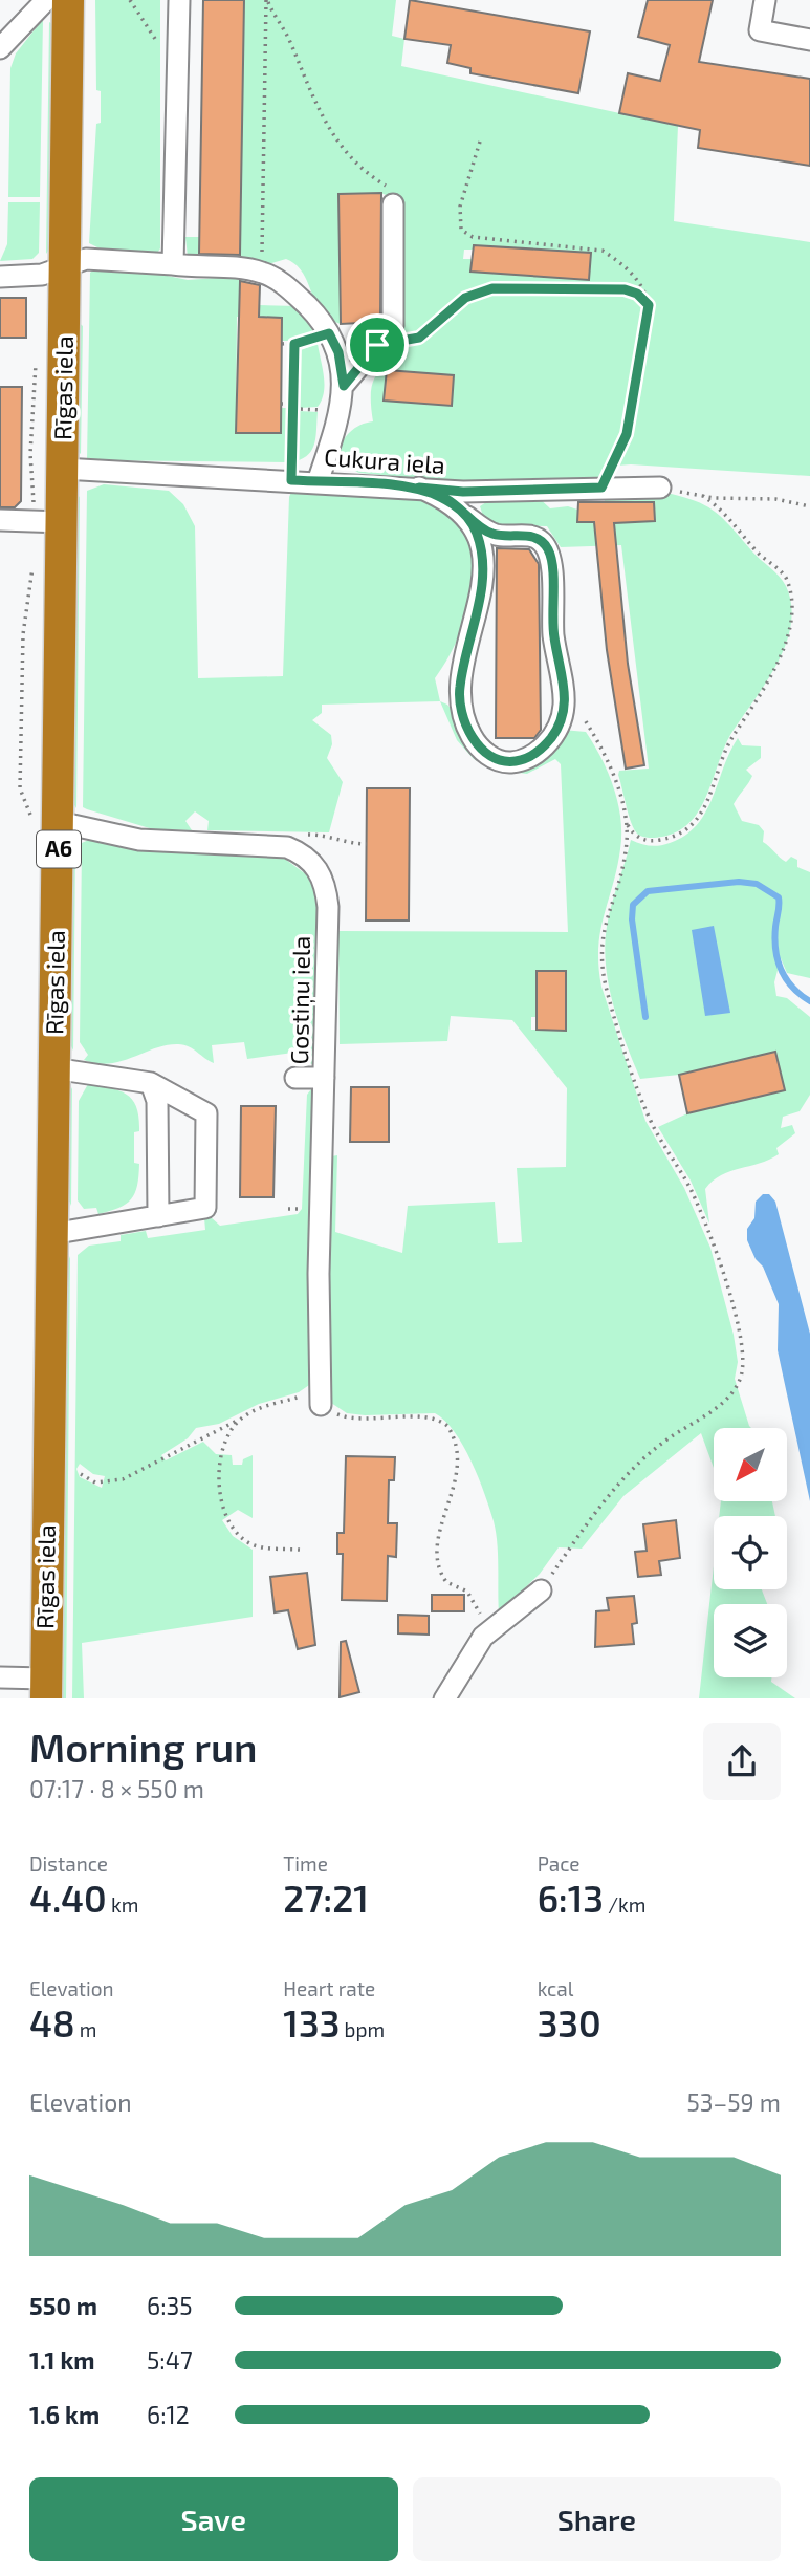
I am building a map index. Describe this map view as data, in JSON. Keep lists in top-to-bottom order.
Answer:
{
  "streets": {
    "highway": ["Rīgas iela", "A6"],
    "street": ["Cukura iela", "Gostiņu iela"]
  },
  "crossings": [
    ["Rīgas iela", "Cukura iela"],
    ["Rīgas iela", "Gostiņu iela"]
  ],
  "north": "bottom left",
  "page": {
    "heading": ["Morning run", "07:17 · 8 × 550 m"],
    "stats": [
      ["Distance", "4.40 km"],
      ["Time", "27:21"],
      ["Pace", "6:13 /km"],
      ["Elevation", "48 m"],
      ["Heart rate", "133 bpm"],
      ["kcal", "330"]
    ],
    "chart": ["Elevation", "53–59 m"],
    "list": [
      {
        "name": "550 m",
        "note": "6:35"
      },
      {
        "name": "1.1 km",
        "note": "5:47"
      },
      {
        "name": "1.6 km",
        "note": "6:12"
      }
    ],
    "buttons": ["Save", "Share"]
  }
}
